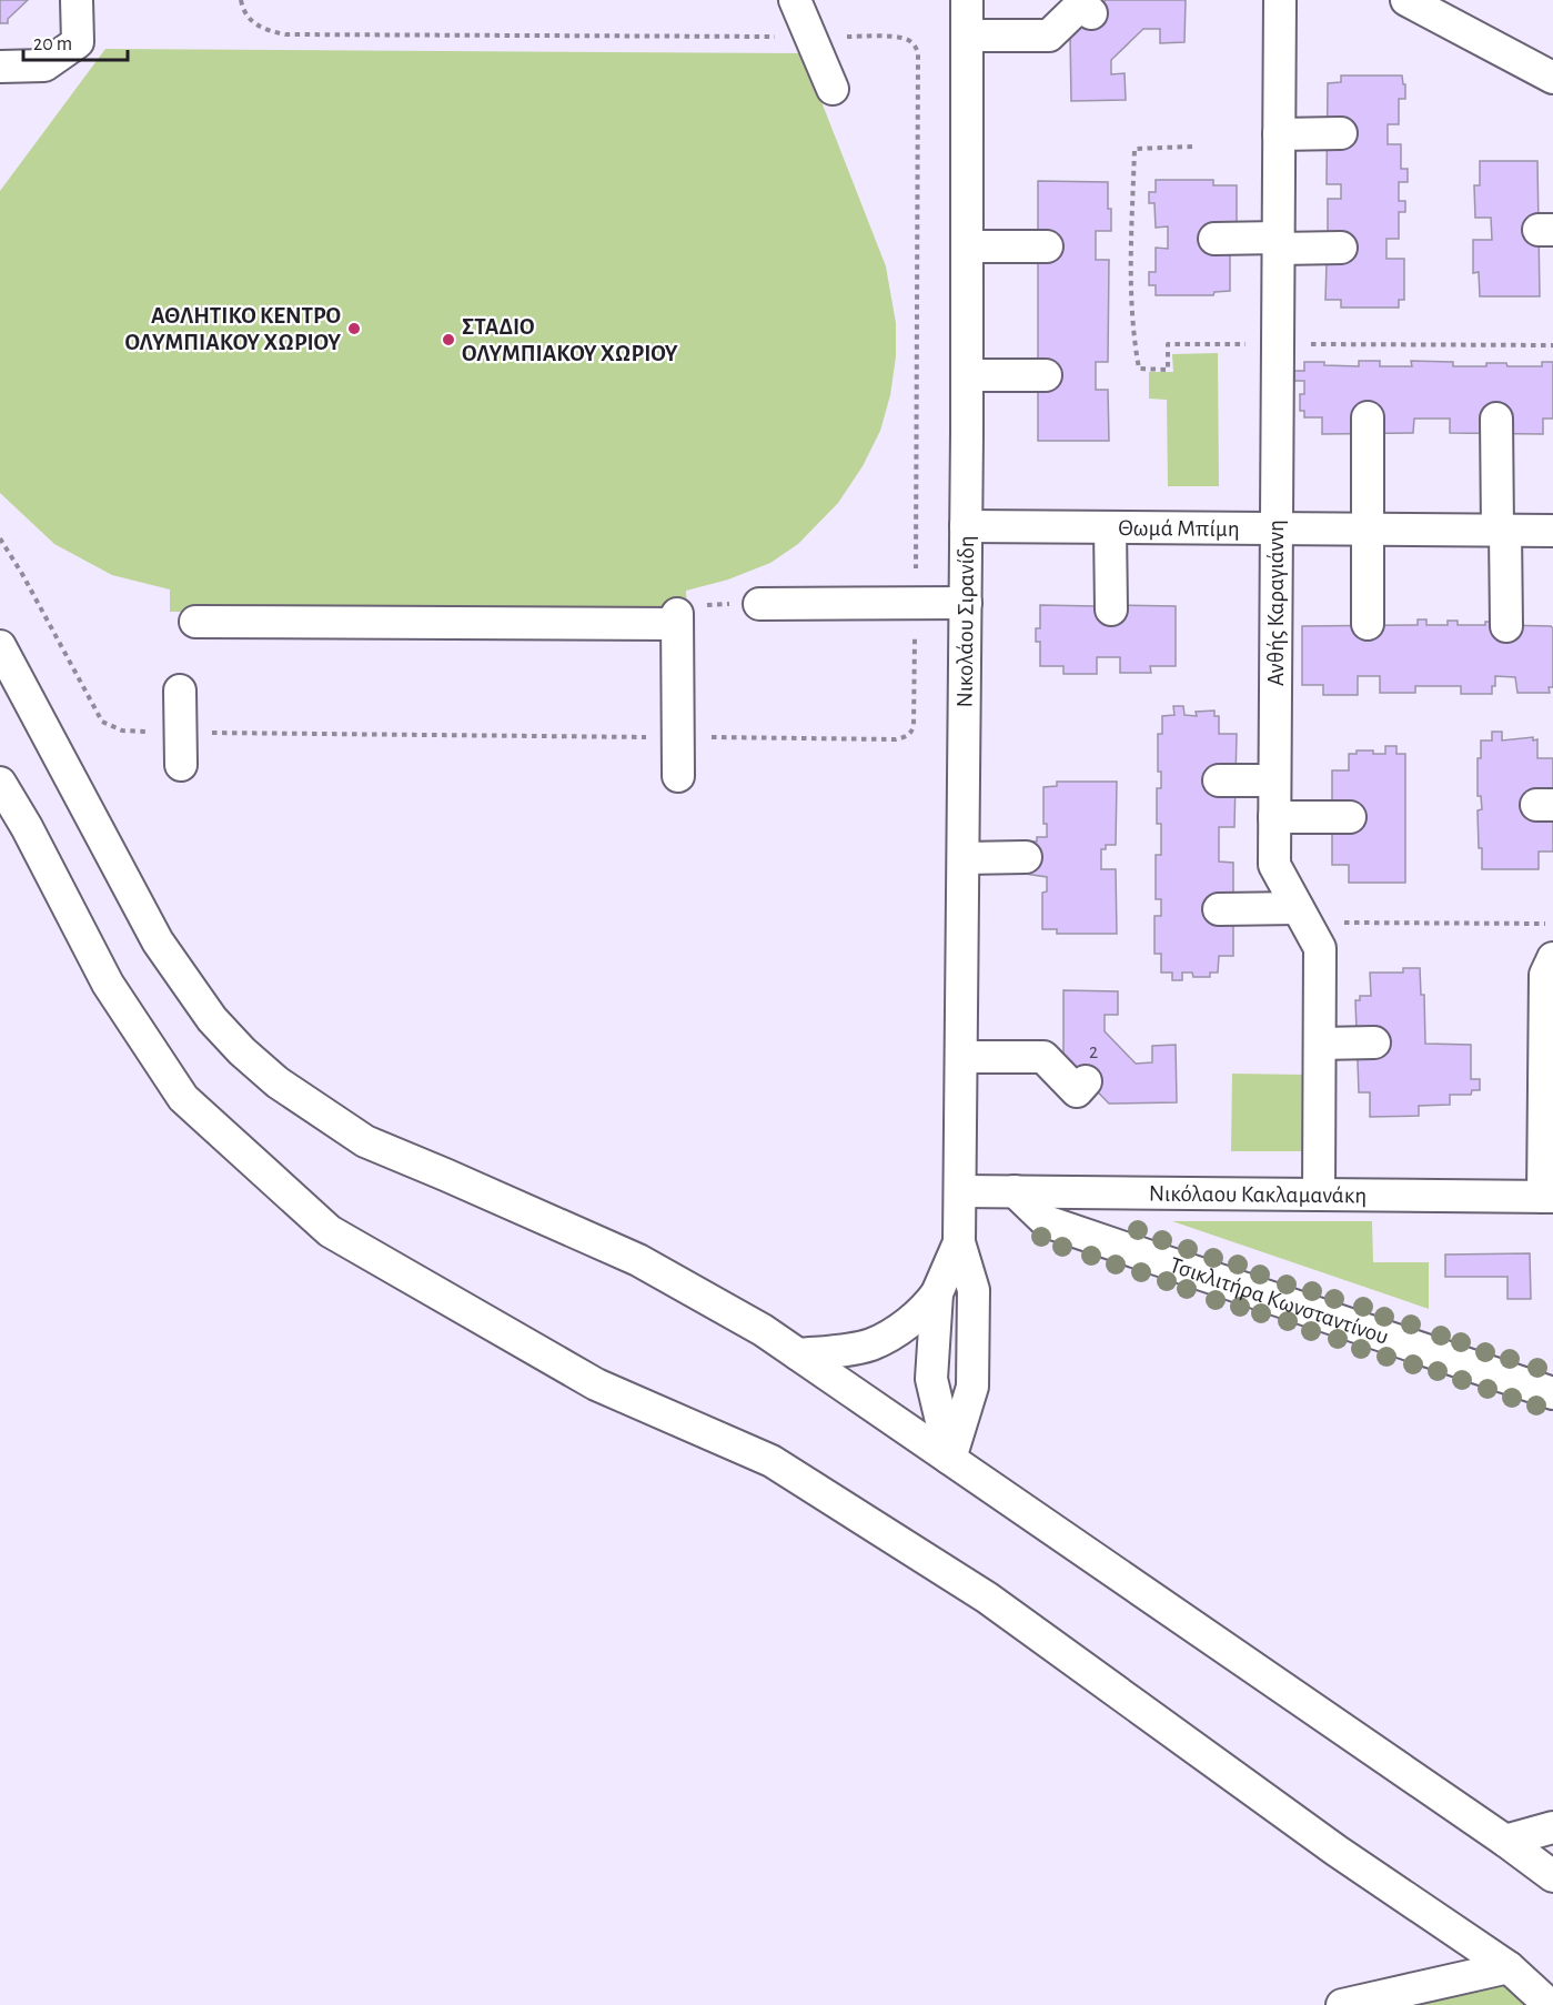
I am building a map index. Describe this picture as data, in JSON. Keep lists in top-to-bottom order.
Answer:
{
  "streets": {
    "street": [
      "Θωμά Μπίμη",
      "Ανθής Καραγιάννη",
      "Νικολάου Σιρανίδη",
      "Νικόλαου Κακλαμανάκη",
      "Τσικλιτήρα Κωνσταντίνου"
    ]
  },
  "crossings": [
    ["Θωμά Μπίμη", "Ανθής Καραγιάννη"],
    ["Θωμά Μπίμη", "Νικολάου Σιρανίδη"],
    ["Ανθής Καραγιάννη", "Νικόλαου Κακλαμανάκη"],
    ["Νικολάου Σιρανίδη", "Νικόλαου Κακλαμανάκη"],
    ["Νικόλαου Κακλαμανάκη", "Τσικλιτήρα Κωνσταντίνου"]
  ],
  "places": ["ΑΘΛΗΤΙΚΟ ΚΕΝΤΡΟ ΟΛΥΜΠΙΑΚΟΥ ΧΩΡΙΟΥ", "ΣΤΑΔΙΟ ΟΛΥΜΠΙΑΚΟΥ ΧΩΡΙΟΥ"],
  "house_numbers": ["2"],
  "scale_bar": "20 m"
}
